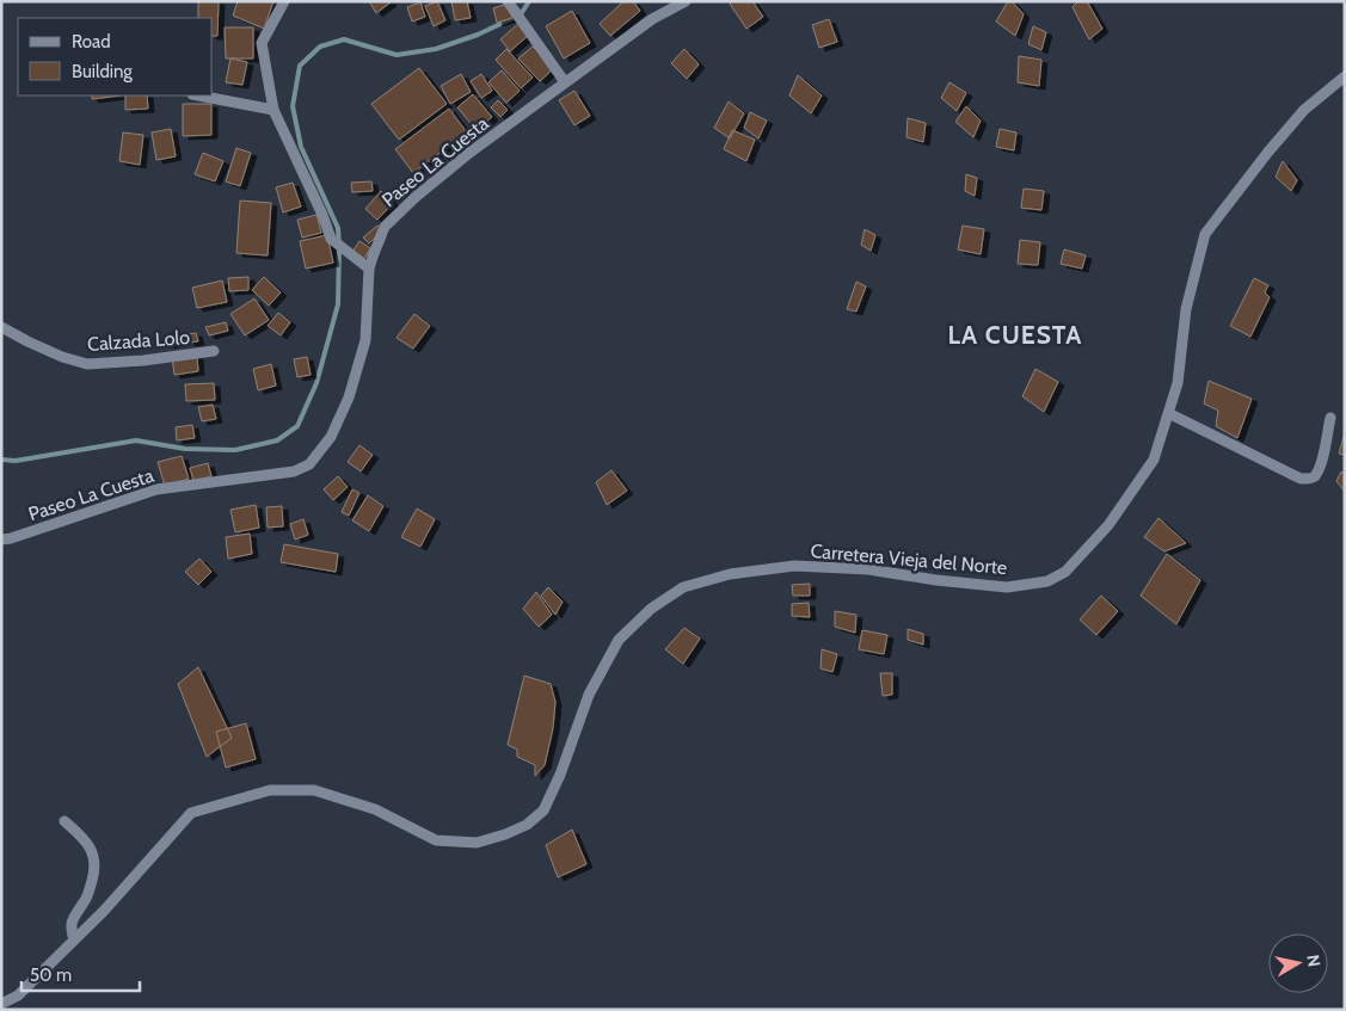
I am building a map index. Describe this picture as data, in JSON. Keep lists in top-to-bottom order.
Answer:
{
  "streets": {
    "street": ["Paseo La Cuesta", "Calzada Lolo", "Carretera Vieja del Norte"]
  },
  "districts": ["LA CUESTA"],
  "legend": ["Road", "Building"],
  "scale_bar": "50 m",
  "north": "right"
}
